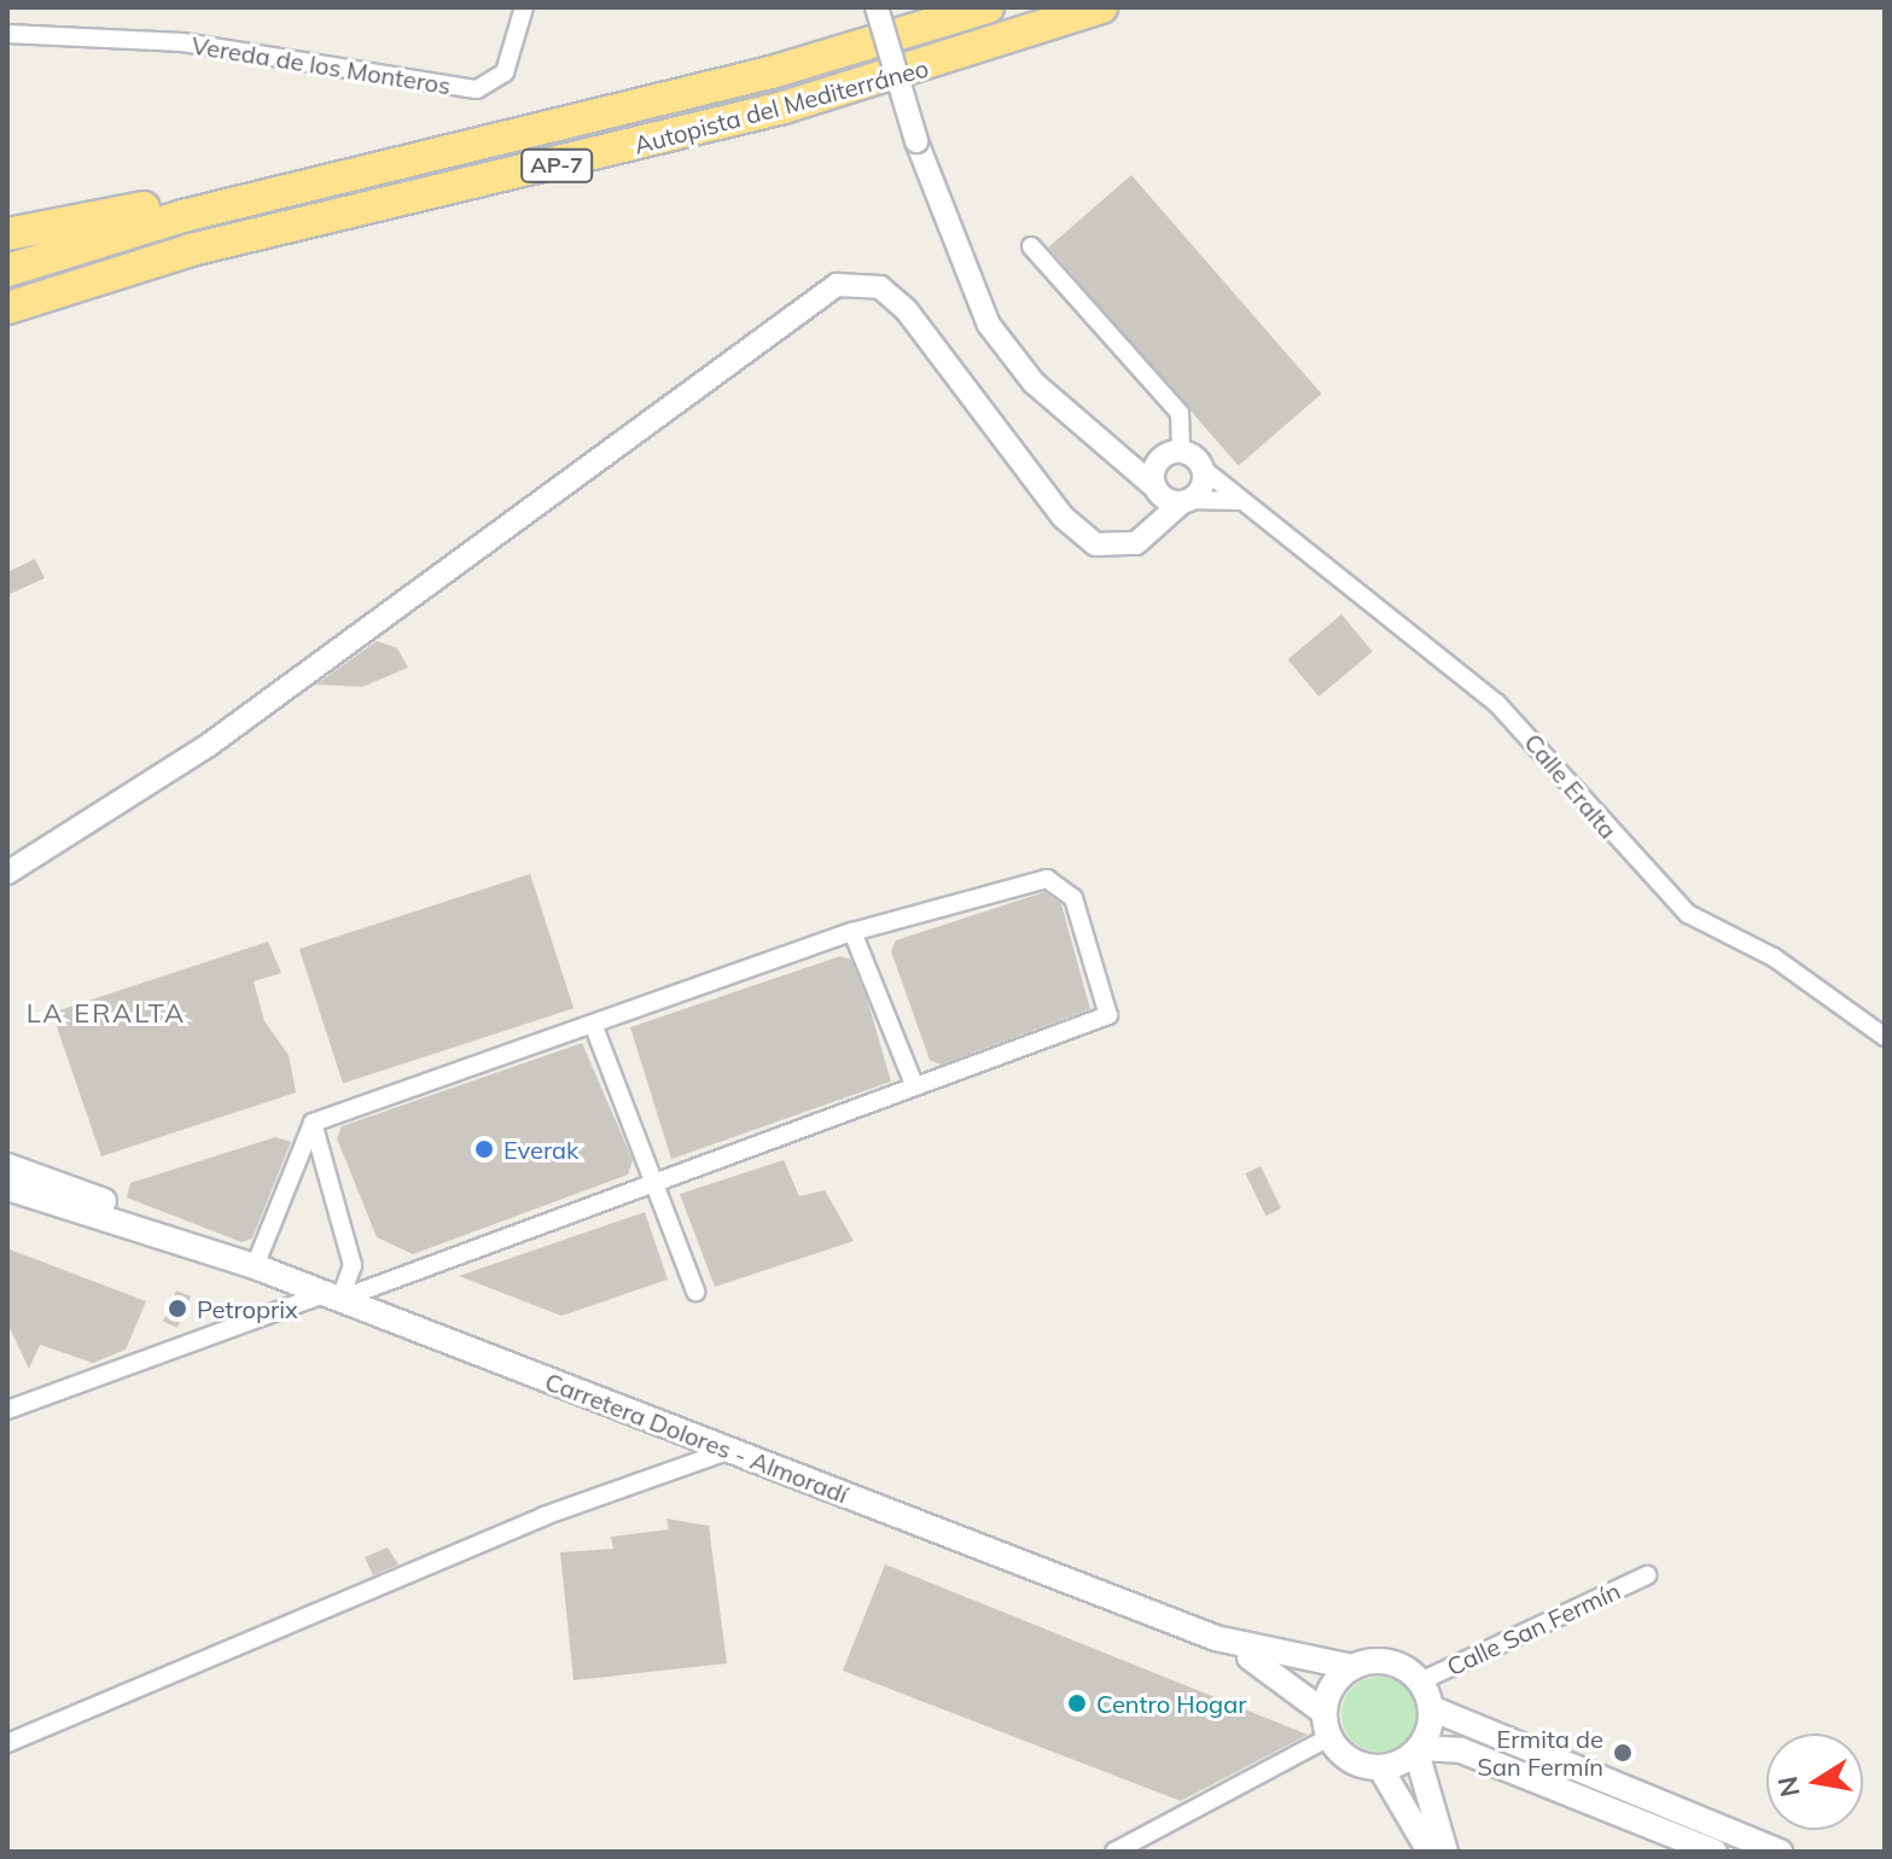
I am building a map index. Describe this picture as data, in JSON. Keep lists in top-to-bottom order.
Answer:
{
  "streets": {
    "highway": ["Autopista del Mediterráneo", "AP-7"],
    "main road": ["Carretera Dolores - Almoradí"],
    "street": ["Vereda de los Monteros", "Calle Eralta", "Calle San Fermín"]
  },
  "districts": ["LA ERALTA"],
  "places": [
    "Everak",
    "Petroprix",
    "Centro Hogar",
    "Ermita de San Fermín"
  ],
  "north": "left"
}
